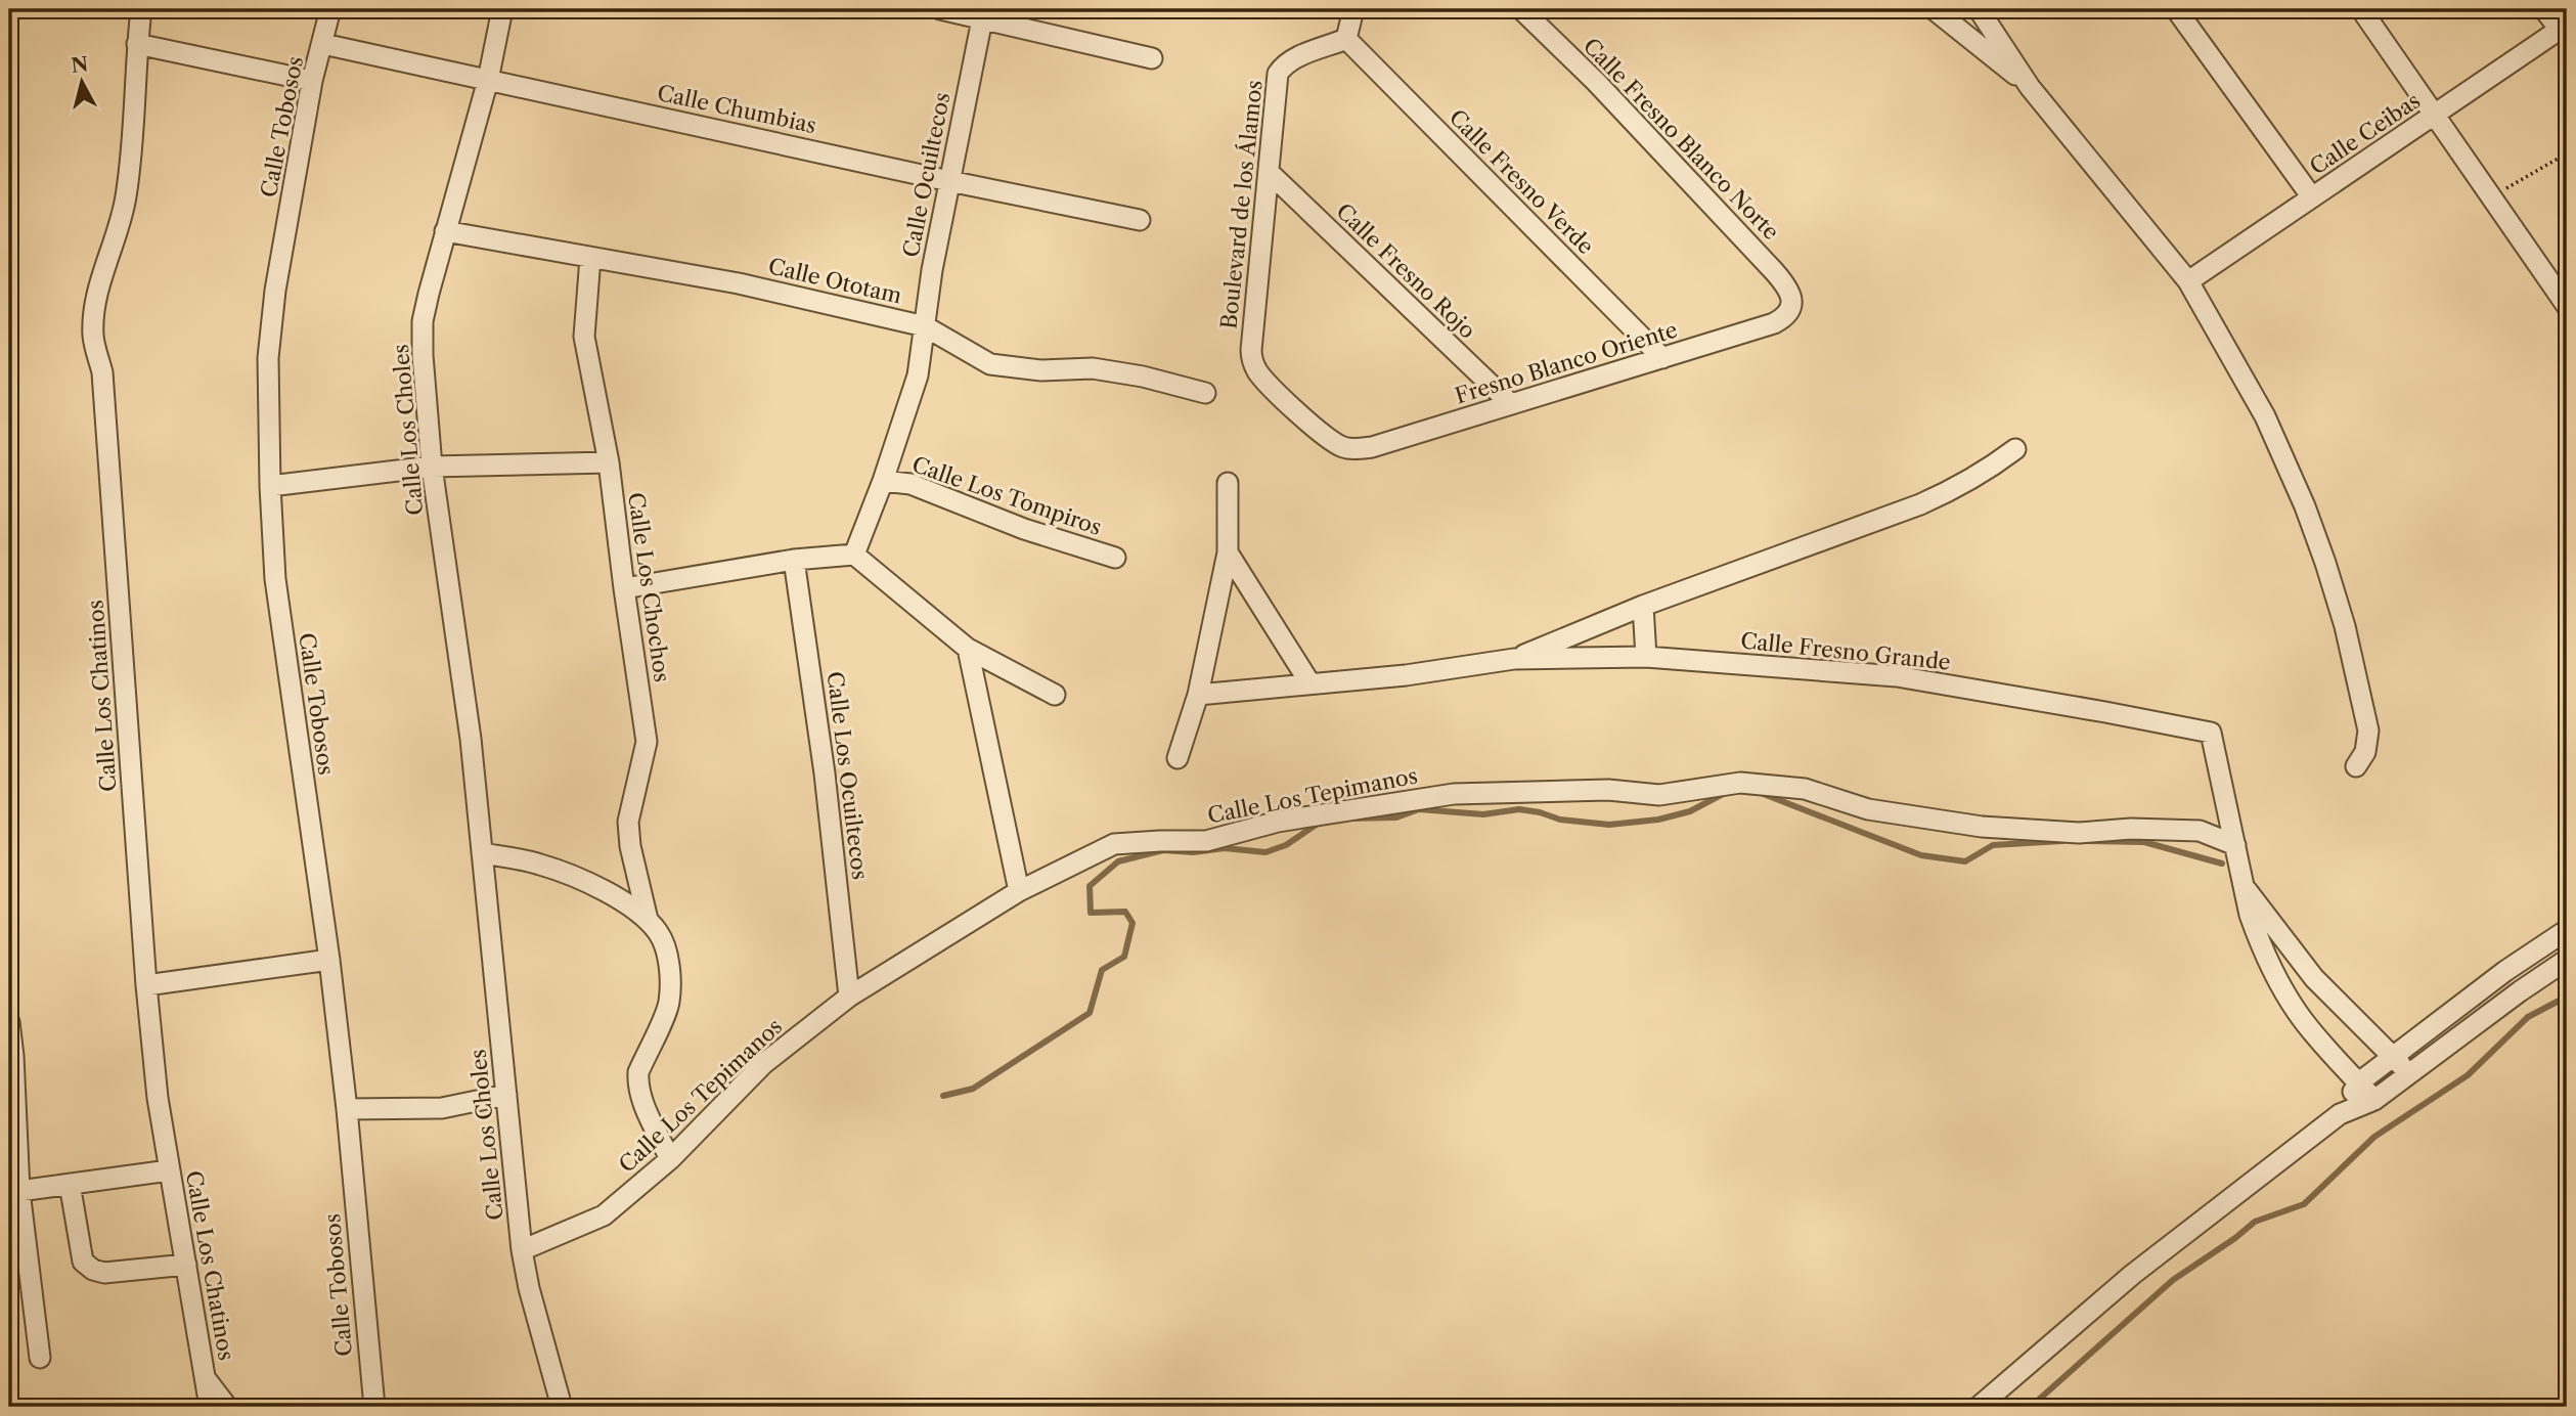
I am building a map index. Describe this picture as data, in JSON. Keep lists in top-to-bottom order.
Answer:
{
  "streets": {
    "street": [
      "Calle Chumbias",
      "Calle Tobosos",
      "Calle Ceibas",
      "Calle Fresno Blanco Norte",
      "Calle Ocuiltecos",
      "Calle Fresno Verde",
      "Boulevard de los Álamos",
      "Calle Fresno Rojo",
      "Calle Ototam",
      "Fresno Blanco Oriente",
      "Calle Los Choles",
      "Calle Los Tompiros",
      "Calle Los Chochos",
      "Calle Fresno Grande",
      "Calle Los Chatinos",
      "Calle Los Ocuiltecos",
      "Calle Los Tepimanos"
    ]
  },
  "crossings": [
    ["Calle Chumbias", "Calle Tobosos"],
    ["Calle Chumbias", "Calle Ocuiltecos"],
    ["Calle Chumbias", "Calle Los Choles"],
    ["Calle Fresno Blanco Norte", "Fresno Blanco Oriente"],
    ["Calle Ocuiltecos", "Calle Ototam"],
    ["Calle Ocuiltecos", "Calle Los Tompiros"],
    ["Calle Fresno Verde", "Boulevard de los Álamos"],
    ["Calle Fresno Verde", "Fresno Blanco Oriente"],
    ["Boulevard de los Álamos", "Calle Fresno Rojo"],
    ["Boulevard de los Álamos", "Fresno Blanco Oriente"],
    ["Calle Fresno Rojo", "Fresno Blanco Oriente"],
    ["Calle Ototam", "Calle Los Choles"],
    ["Calle Ototam", "Calle Los Chochos"],
    ["Calle Los Choles", "Calle Los Tepimanos"],
    ["Calle Fresno Grande", "Calle Los Tepimanos"],
    ["Calle Los Ocuiltecos", "Calle Los Tepimanos"]
  ],
  "north": "top"
}
